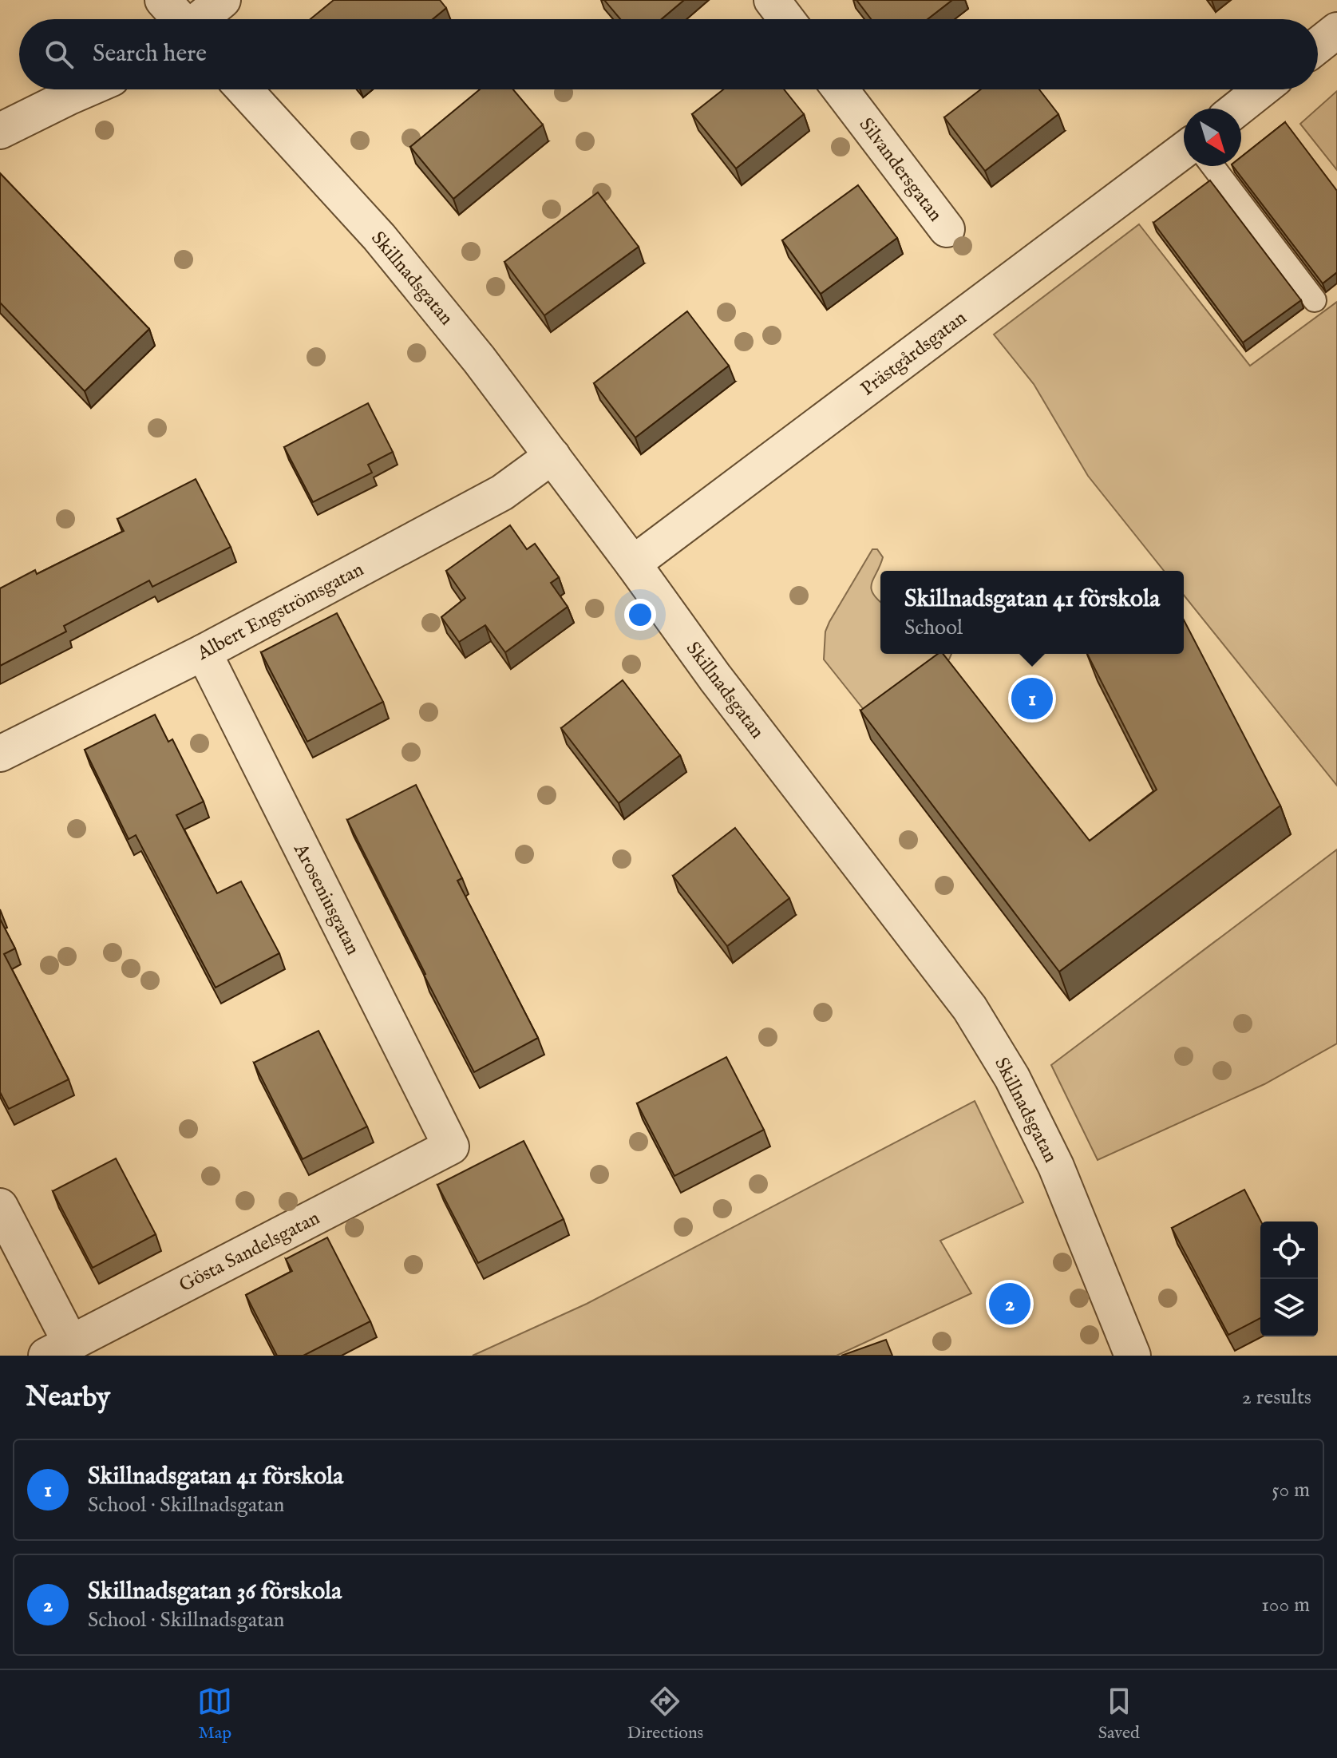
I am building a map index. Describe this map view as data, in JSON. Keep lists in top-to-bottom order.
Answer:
{
  "streets": {
    "street": [
      "Silvandersgatan",
      "Skillnadsgatan",
      "Prästgårdsgatan",
      "Albert Engströmsgatan",
      "Aroseniusgatan",
      "Gösta Sandelsgatan"
    ]
  },
  "crossings": [
    ["Skillnadsgatan", "Prästgårdsgatan"],
    ["Skillnadsgatan", "Albert Engströmsgatan"],
    ["Albert Engströmsgatan", "Aroseniusgatan"],
    ["Aroseniusgatan", "Gösta Sandelsgatan"]
  ],
  "north": "bottom right",
  "page": {
    "search": "Search here",
    "popup": ["Skillnadsgatan 41 förskola", "School"],
    "pins": ["1", "2"],
    "heading": ["Nearby", "2 results"],
    "list": [
      {
        "mark": "1",
        "name": "Skillnadsgatan 41 förskola",
        "note": "School · Skillnadsgatan",
        "value": "50 m"
      },
      {
        "mark": "2",
        "name": "Skillnadsgatan 36 förskola",
        "note": "School · Skillnadsgatan",
        "value": "100 m"
      }
    ],
    "nav": ["Map", "Directions", "Saved"]
  }
}
